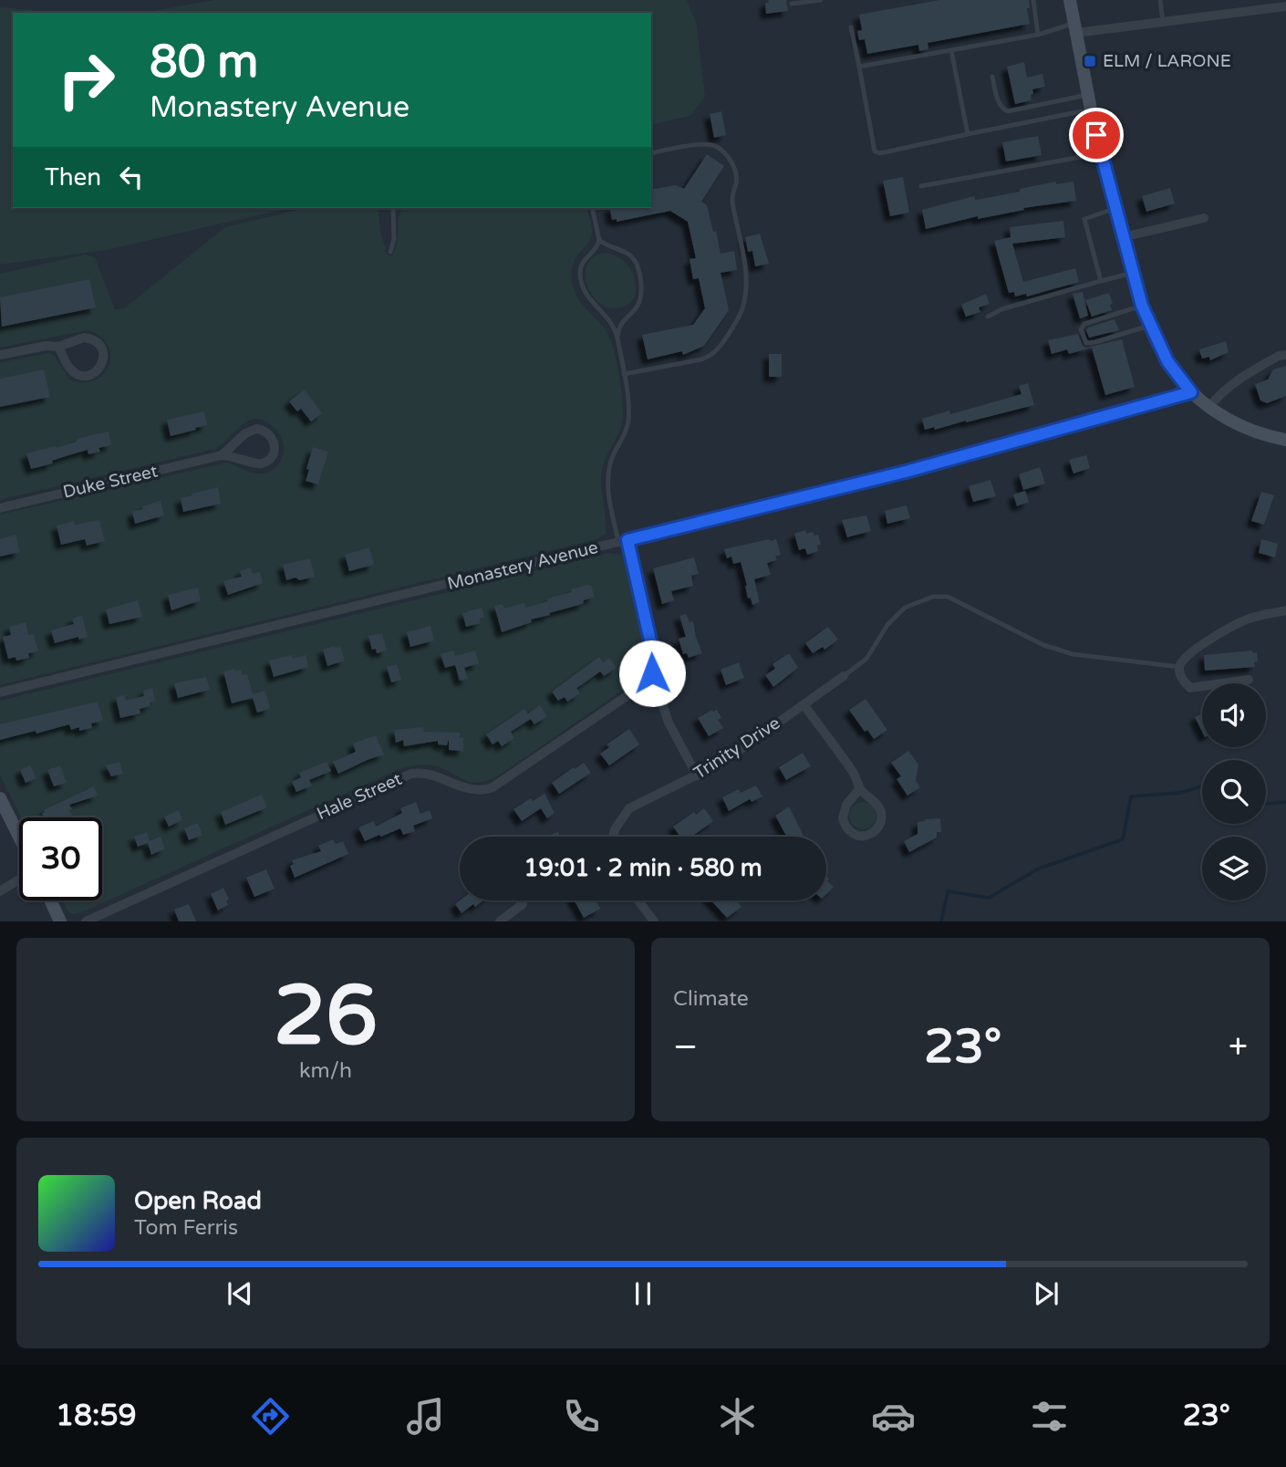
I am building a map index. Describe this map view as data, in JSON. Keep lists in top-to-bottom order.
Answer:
{
  "streets": {
    "street": [
      "Duke Street",
      "Monastery Avenue",
      "Trinity Drive",
      "Hale Street"
    ]
  },
  "places": {
    "transit": ["ELM / LARONE"]
  },
  "page": {
    "turn": ["80 m", "Monastery Avenue"],
    "then": "Then",
    "limit": "30",
    "trip": "19:01 · 2 min · 580 m",
    "tile": [
      ["26", "km/h"],
      "Climate"
    ],
    "heat": ["−", "23°", "+"],
    "song": ["Open Road", "Tom Ferris"],
    "tabs": ["18:59", "23°"]
  }
}
